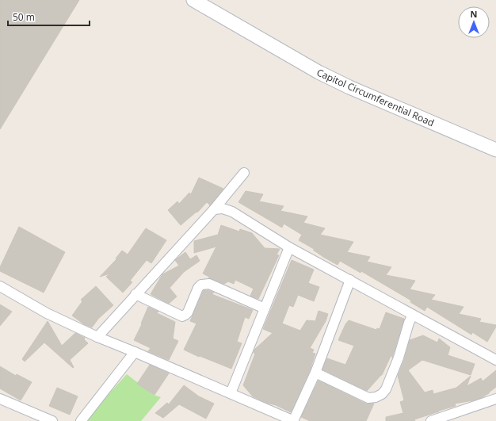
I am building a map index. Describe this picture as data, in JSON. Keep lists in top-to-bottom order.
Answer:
{
  "streets": {
    "main road": ["Capitol Circumferential Road"]
  },
  "scale_bar": "50 m",
  "north": "top"
}
